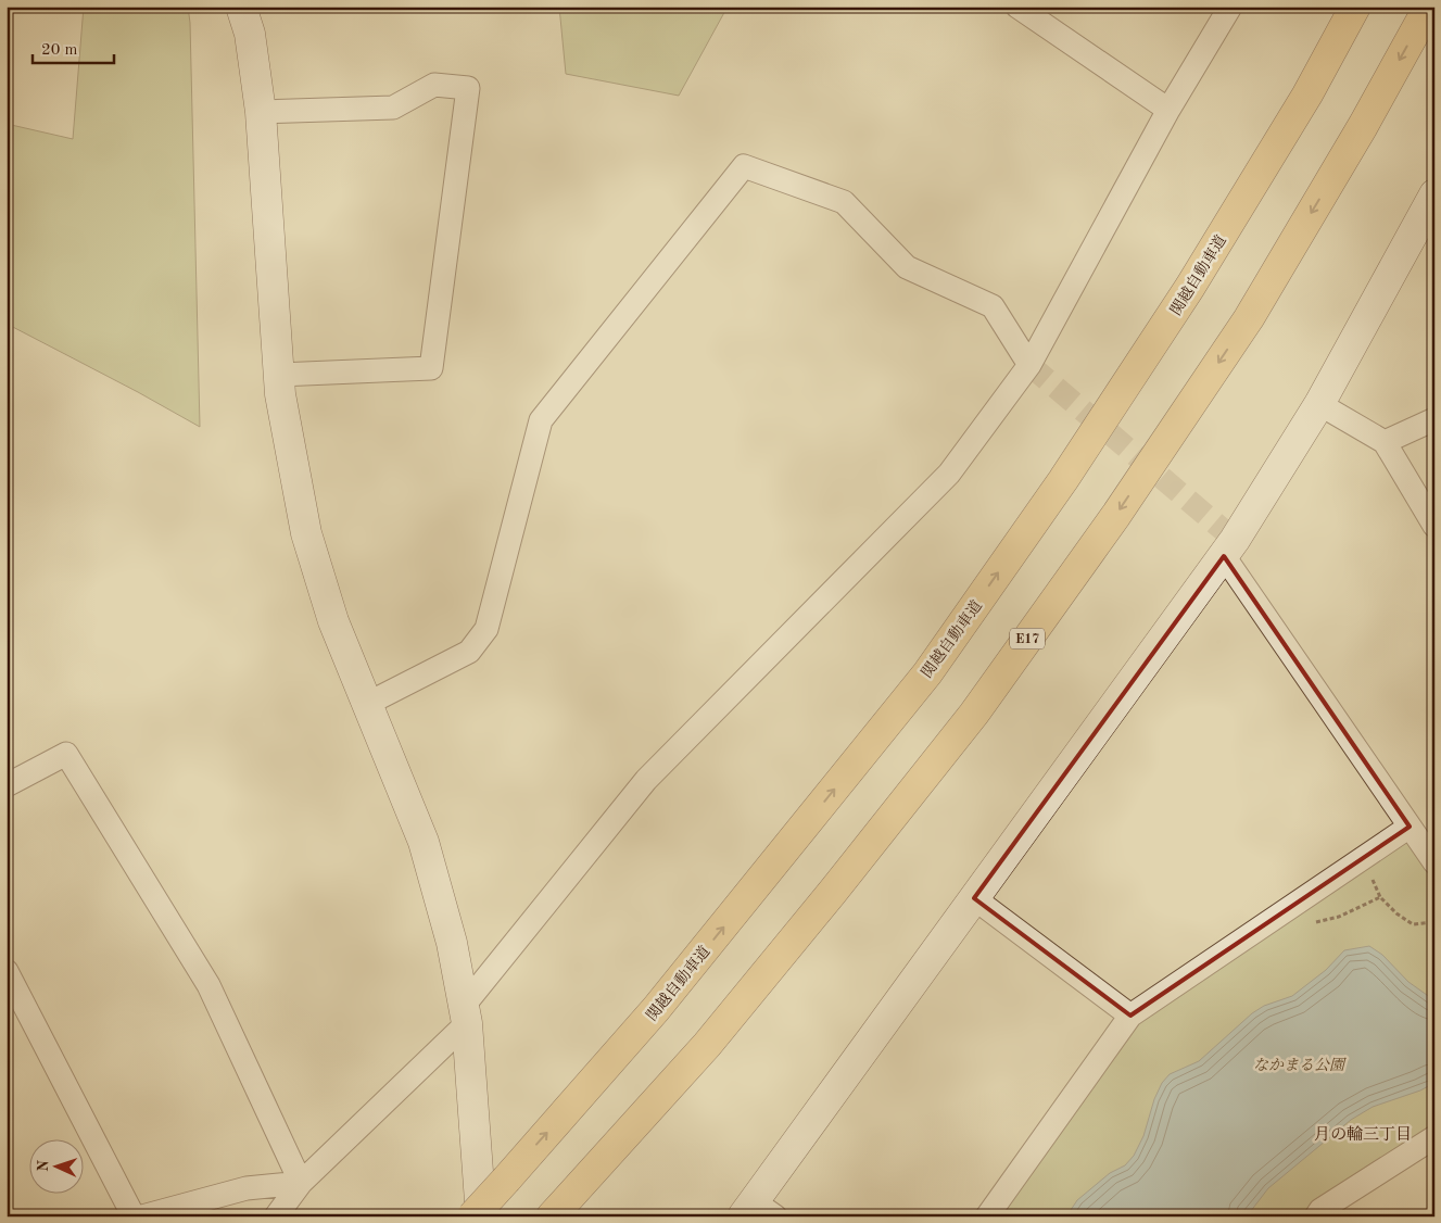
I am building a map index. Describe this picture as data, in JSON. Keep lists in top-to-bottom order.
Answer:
{
  "streets": {
    "highway": ["関越自動車道", "E17"]
  },
  "districts": ["月の輪三丁目"],
  "parks": ["なかまる公園"],
  "scale_bar": "20 m",
  "north": "left"
}
